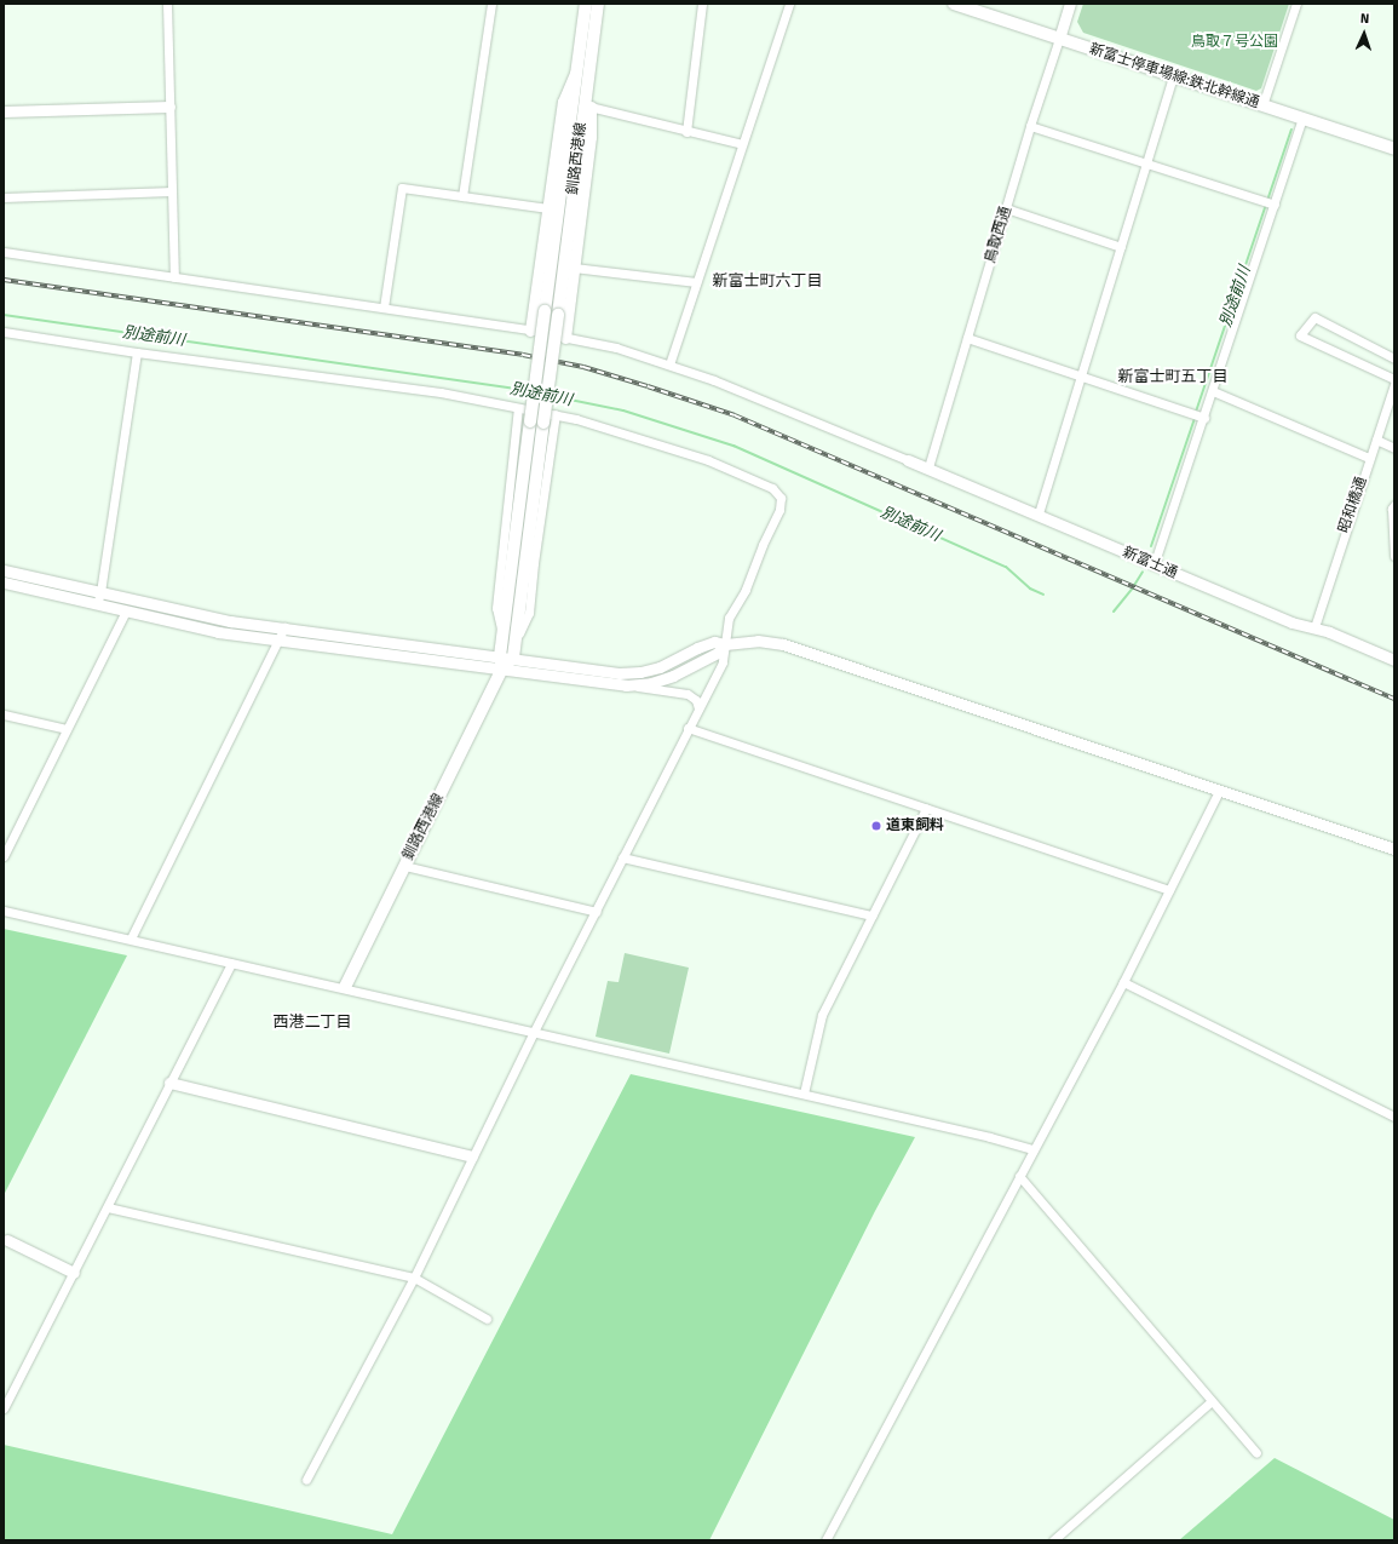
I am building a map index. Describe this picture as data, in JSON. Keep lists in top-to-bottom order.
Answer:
{
  "streets": {
    "main road": ["新富士停車場線:鉄北幹線通", "釧路西港線"],
    "street": ["鳥取西通", "昭和橋通", "新富士通"]
  },
  "crossings": [
    ["新富士停車場線:鉄北幹線通", "鳥取西通"],
    ["鳥取西通", "新富士通"],
    ["昭和橋通", "新富士通"]
  ],
  "districts": ["新富士町六丁目", "新富士町五丁目", "西港二丁目"],
  "water": ["別途前川"],
  "parks": ["鳥取７号公園"],
  "places": ["道東飼料"],
  "north": "top"
}
